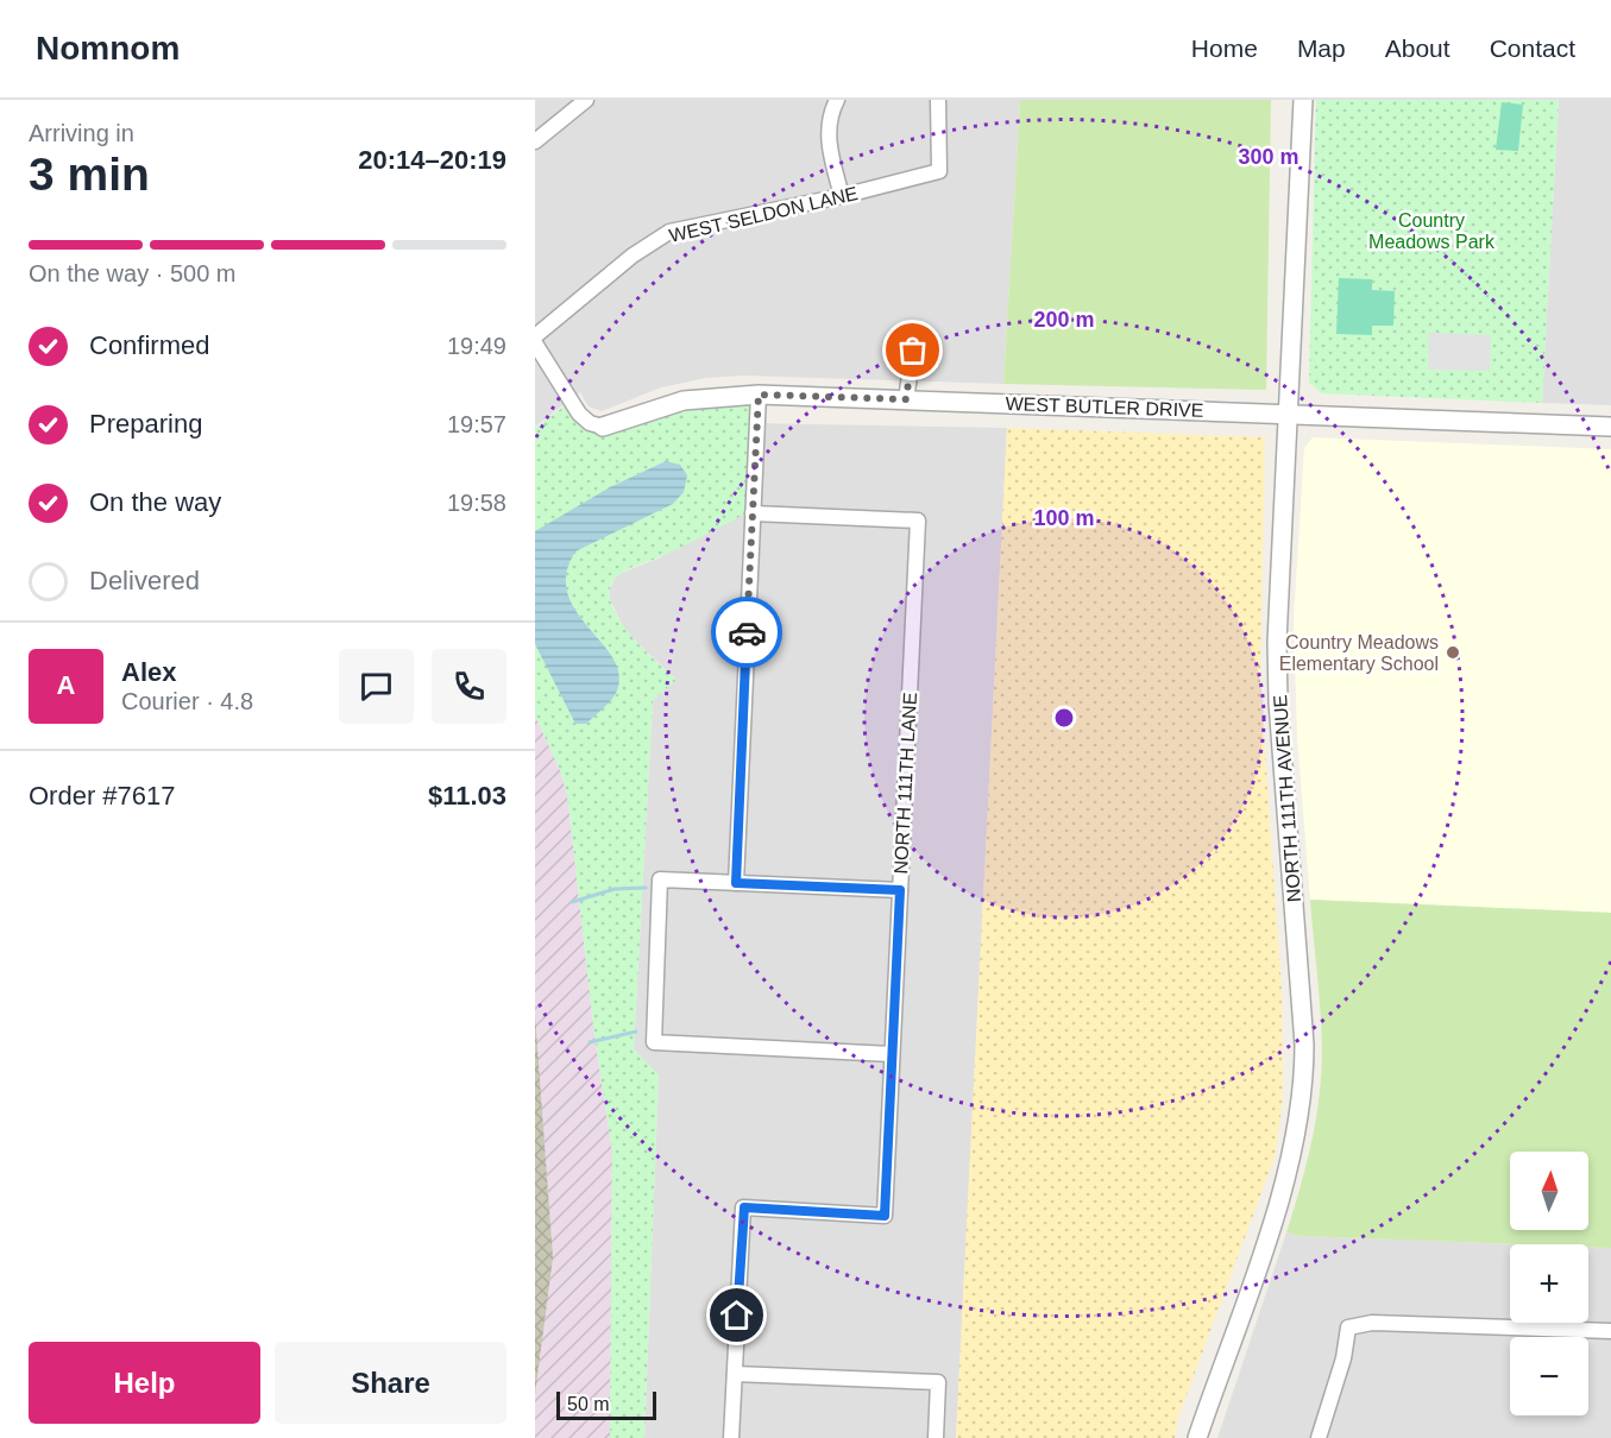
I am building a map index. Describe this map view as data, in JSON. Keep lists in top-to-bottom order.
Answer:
{
  "streets": {
    "street": [
      "WEST SELDON LANE",
      "WEST BUTLER DRIVE",
      "NORTH 111TH LANE",
      "NORTH 111TH AVENUE"
    ]
  },
  "crossings": [
    ["WEST BUTLER DRIVE", "NORTH 111TH AVENUE"]
  ],
  "parks": ["Country Meadows Park"],
  "places": ["Country Meadows Elementary School"],
  "scale_bar": "50 m",
  "north": "top",
  "page": {
    "header": "Nomnom",
    "nav": [
      "Home",
      "Map",
      "About",
      "Contact"
    ],
    "heading": ["3 min", "Arriving in", "20:14–20:19"],
    "panel": [
      "Alex",
      "Courier · 4.8",
      "Order #7617",
      "$11.03"
    ],
    "bar": "On the way · 500 m",
    "list": [
      ["Confirmed", "19:49"],
      ["Preparing", "19:57"],
      ["On the way", "19:58"],
      "Delivered"
    ],
    "round": "A",
    "map_buttons": ["+", "−"],
    "buttons": ["Help", "Share"],
    "scale": "50 m"
  },
  "rings": ["300 m", "200 m", "100 m"]
}
